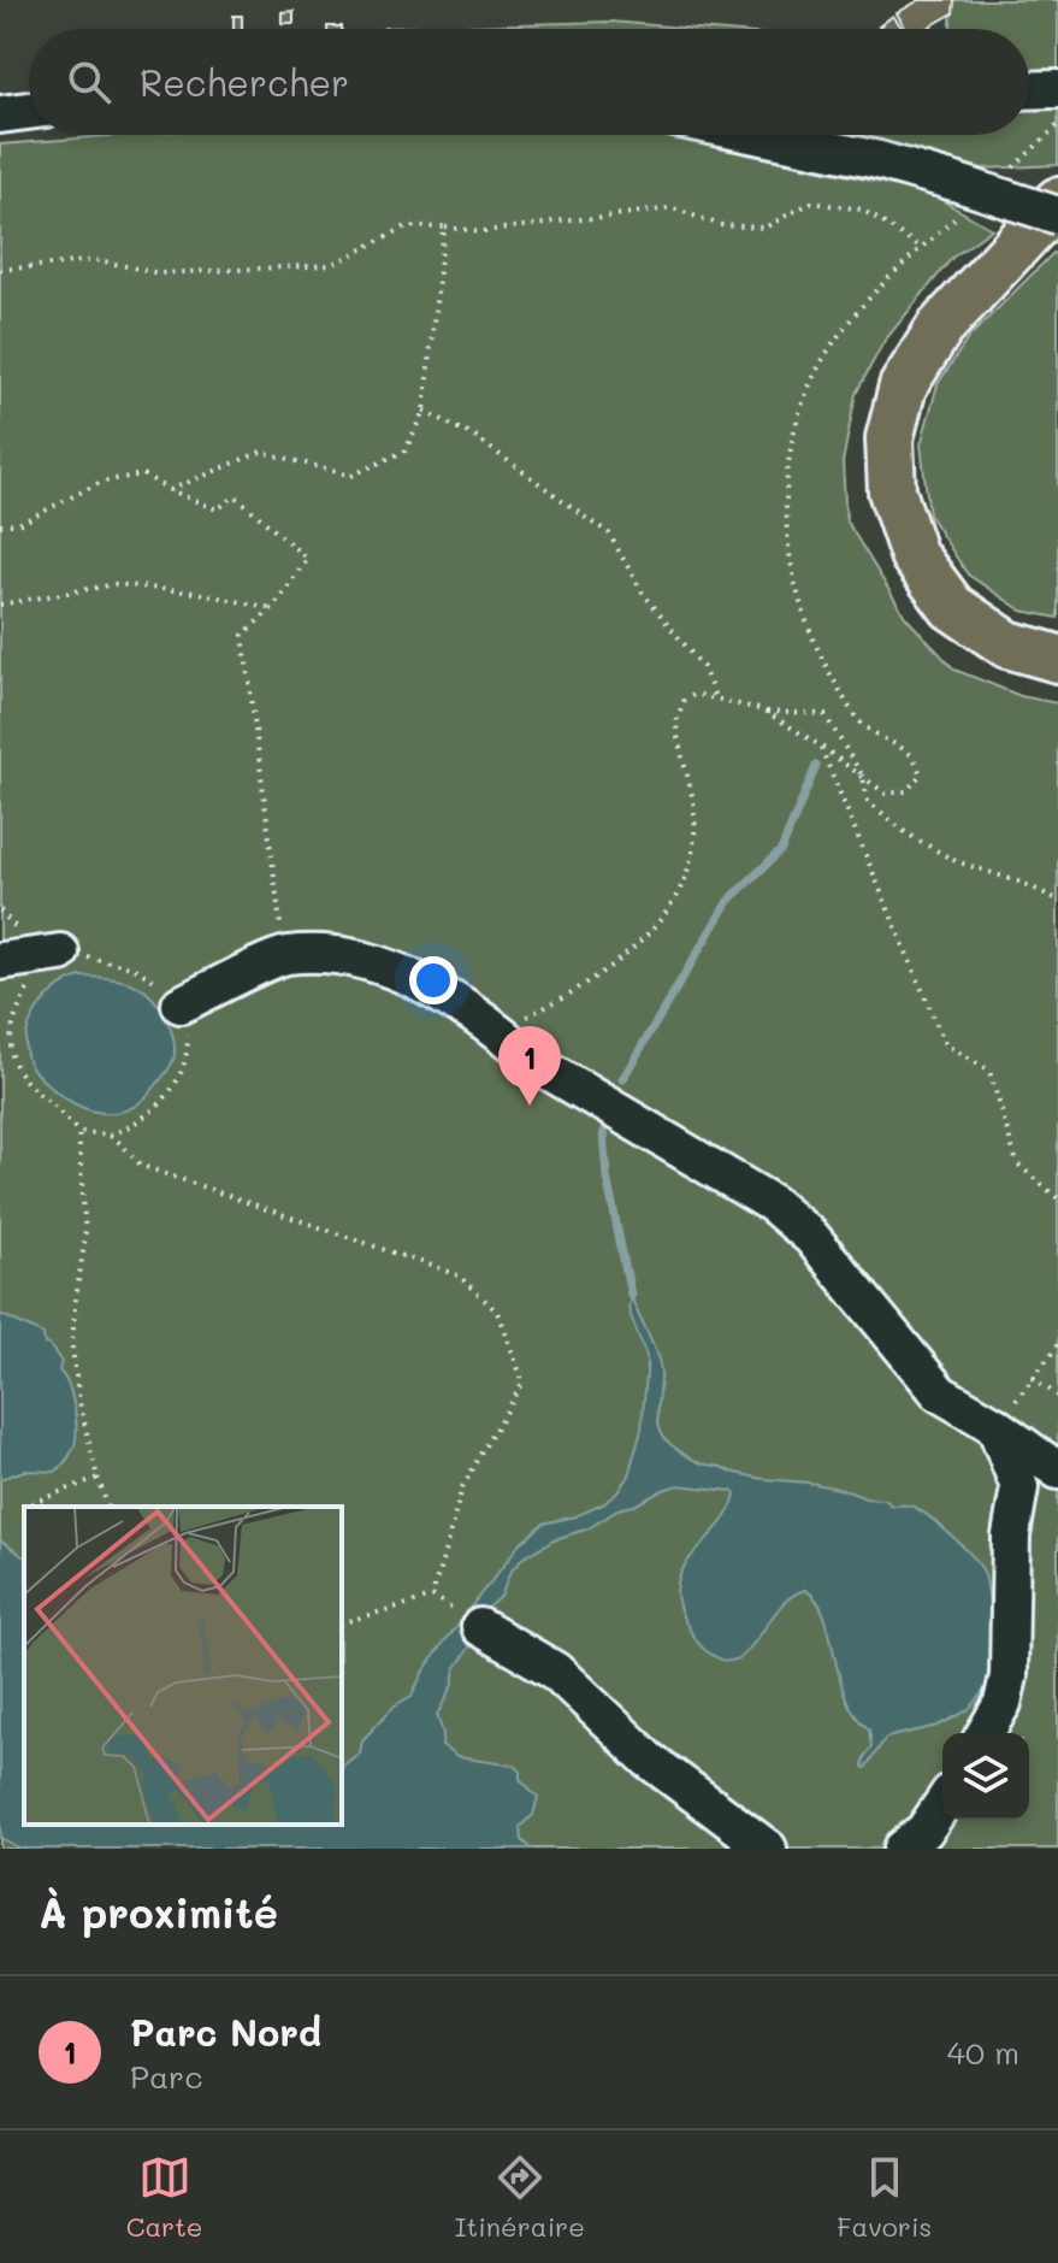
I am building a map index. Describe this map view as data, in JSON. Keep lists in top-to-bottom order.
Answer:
{
  "page": {
    "search": "Rechercher",
    "pins": "1",
    "heading": "À proximité",
    "list": [
      {
        "mark": "1",
        "name": "Parc Nord",
        "note": "Parc",
        "value": "40 m"
      }
    ],
    "nav": ["Carte", "Itinéraire", "Favoris"]
  }
}
